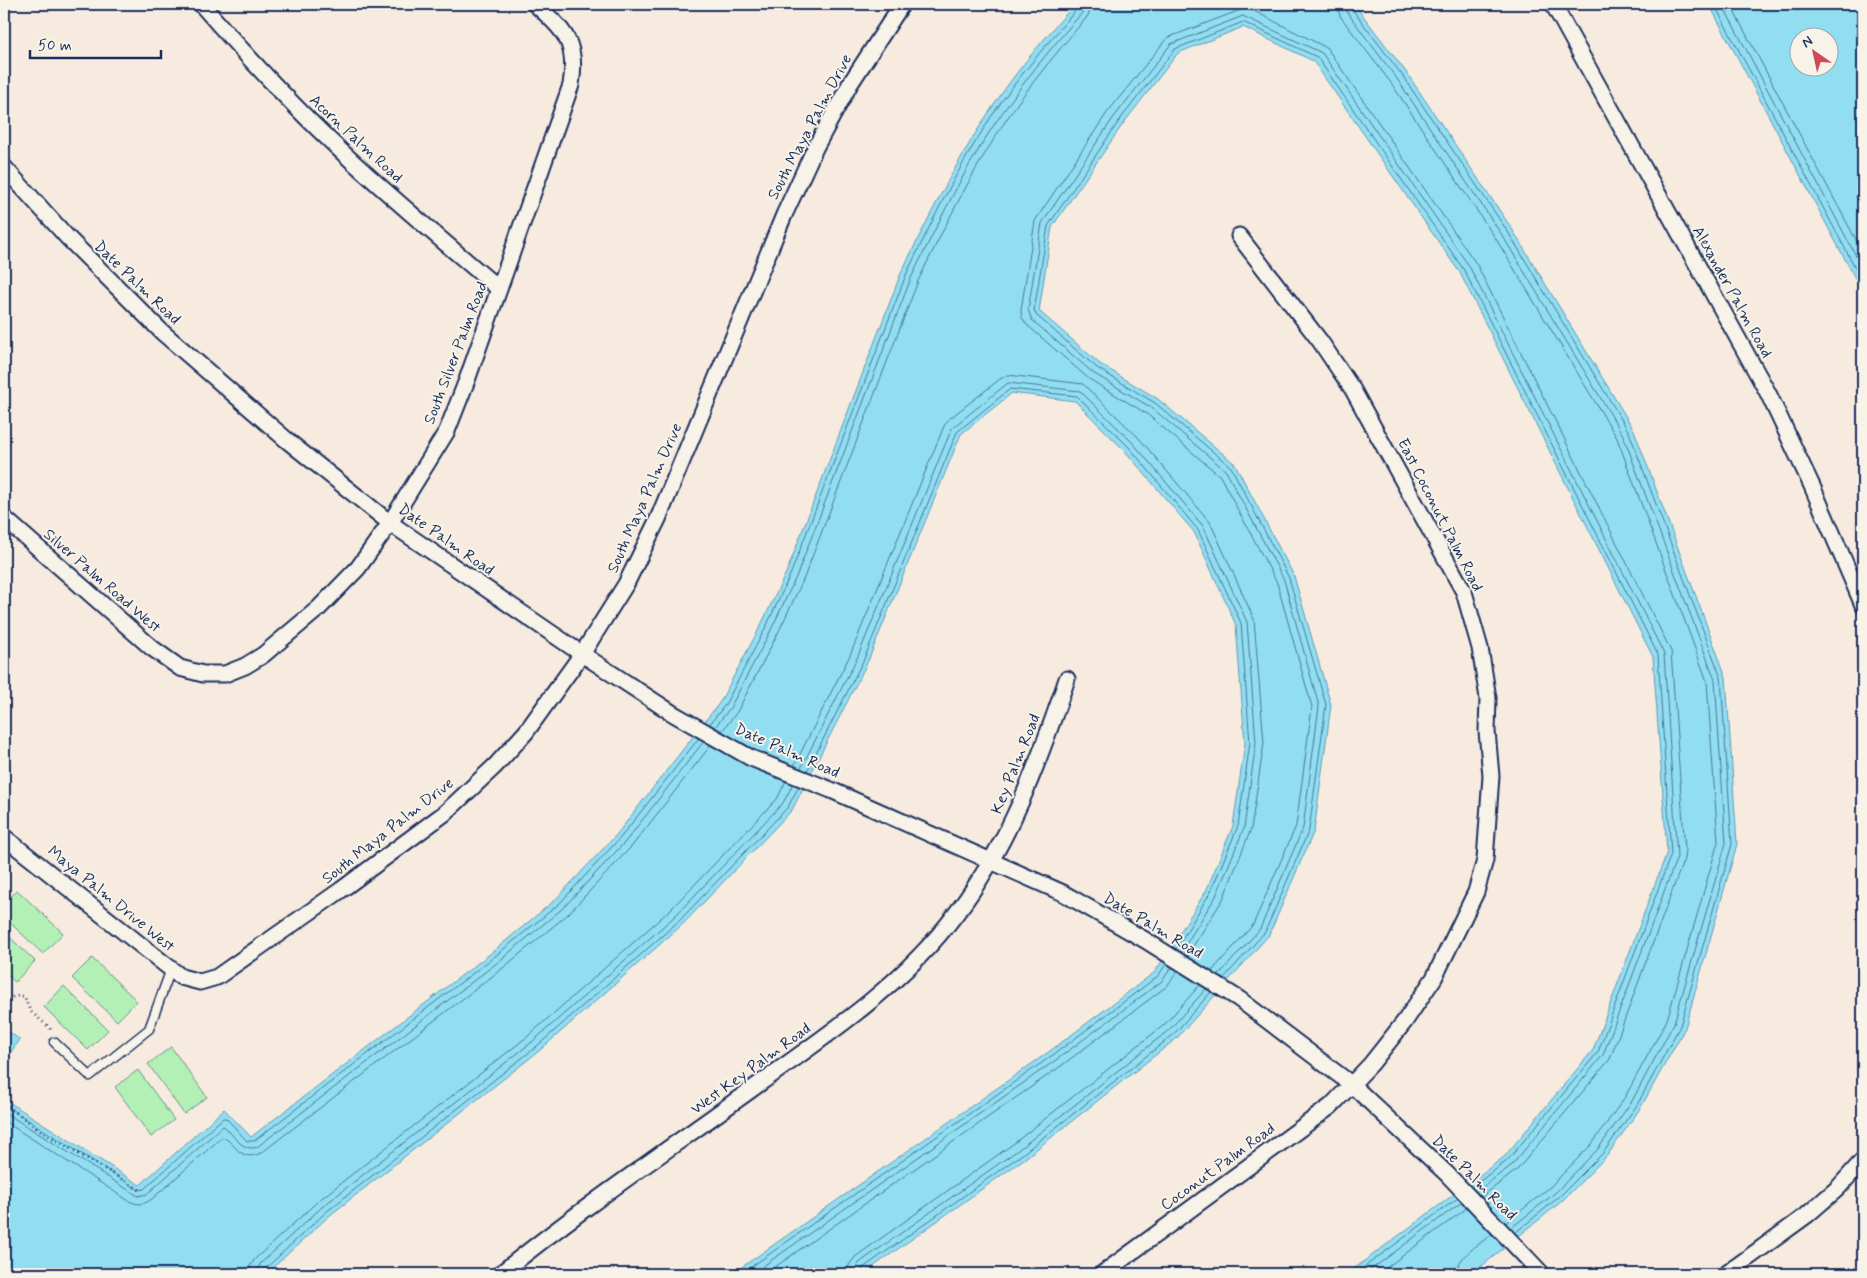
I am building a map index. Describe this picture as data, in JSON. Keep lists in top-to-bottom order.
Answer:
{
  "streets": {
    "street": [
      "South Maya Palm Drive",
      "Acorn Palm Road",
      "Date Palm Road",
      "Alexander Palm Road",
      "South Silver Palm Road",
      "East Coconut Palm Road",
      "Silver Palm Road West",
      "Key Palm Road",
      "Maya Palm Drive West",
      "West Key Palm Road",
      "Coconut Palm Road"
    ]
  },
  "crossings": [
    ["South Maya Palm Drive", "Date Palm Road"],
    ["South Maya Palm Drive", "Maya Palm Drive West"],
    ["Acorn Palm Road", "South Silver Palm Road"],
    ["Date Palm Road", "South Silver Palm Road"],
    ["Date Palm Road", "East Coconut Palm Road"],
    ["Date Palm Road", "Key Palm Road"],
    ["Date Palm Road", "West Key Palm Road"],
    ["Date Palm Road", "Coconut Palm Road"],
    ["South Silver Palm Road", "Silver Palm Road West"],
    ["East Coconut Palm Road", "Coconut Palm Road"],
    ["Key Palm Road", "West Key Palm Road"]
  ],
  "scale_bar": "50 m",
  "north": "top left"
}
